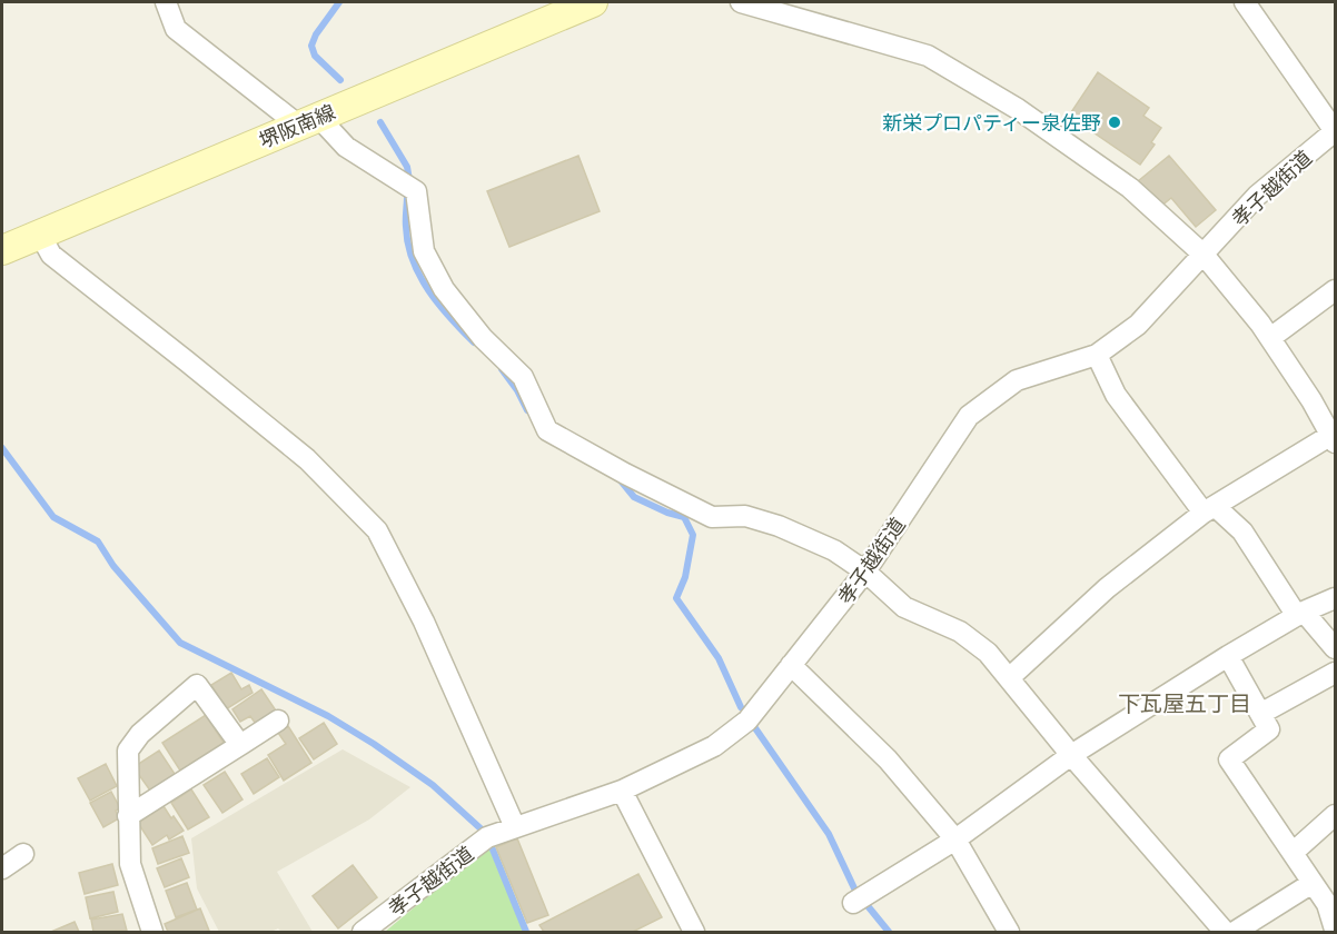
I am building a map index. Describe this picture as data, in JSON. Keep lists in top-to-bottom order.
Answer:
{
  "streets": {
    "main road": ["堺阪南線"],
    "street": ["孝子越街道"]
  },
  "districts": ["下瓦屋五丁目"],
  "places": ["新栄プロパティー泉佐野"]
}
